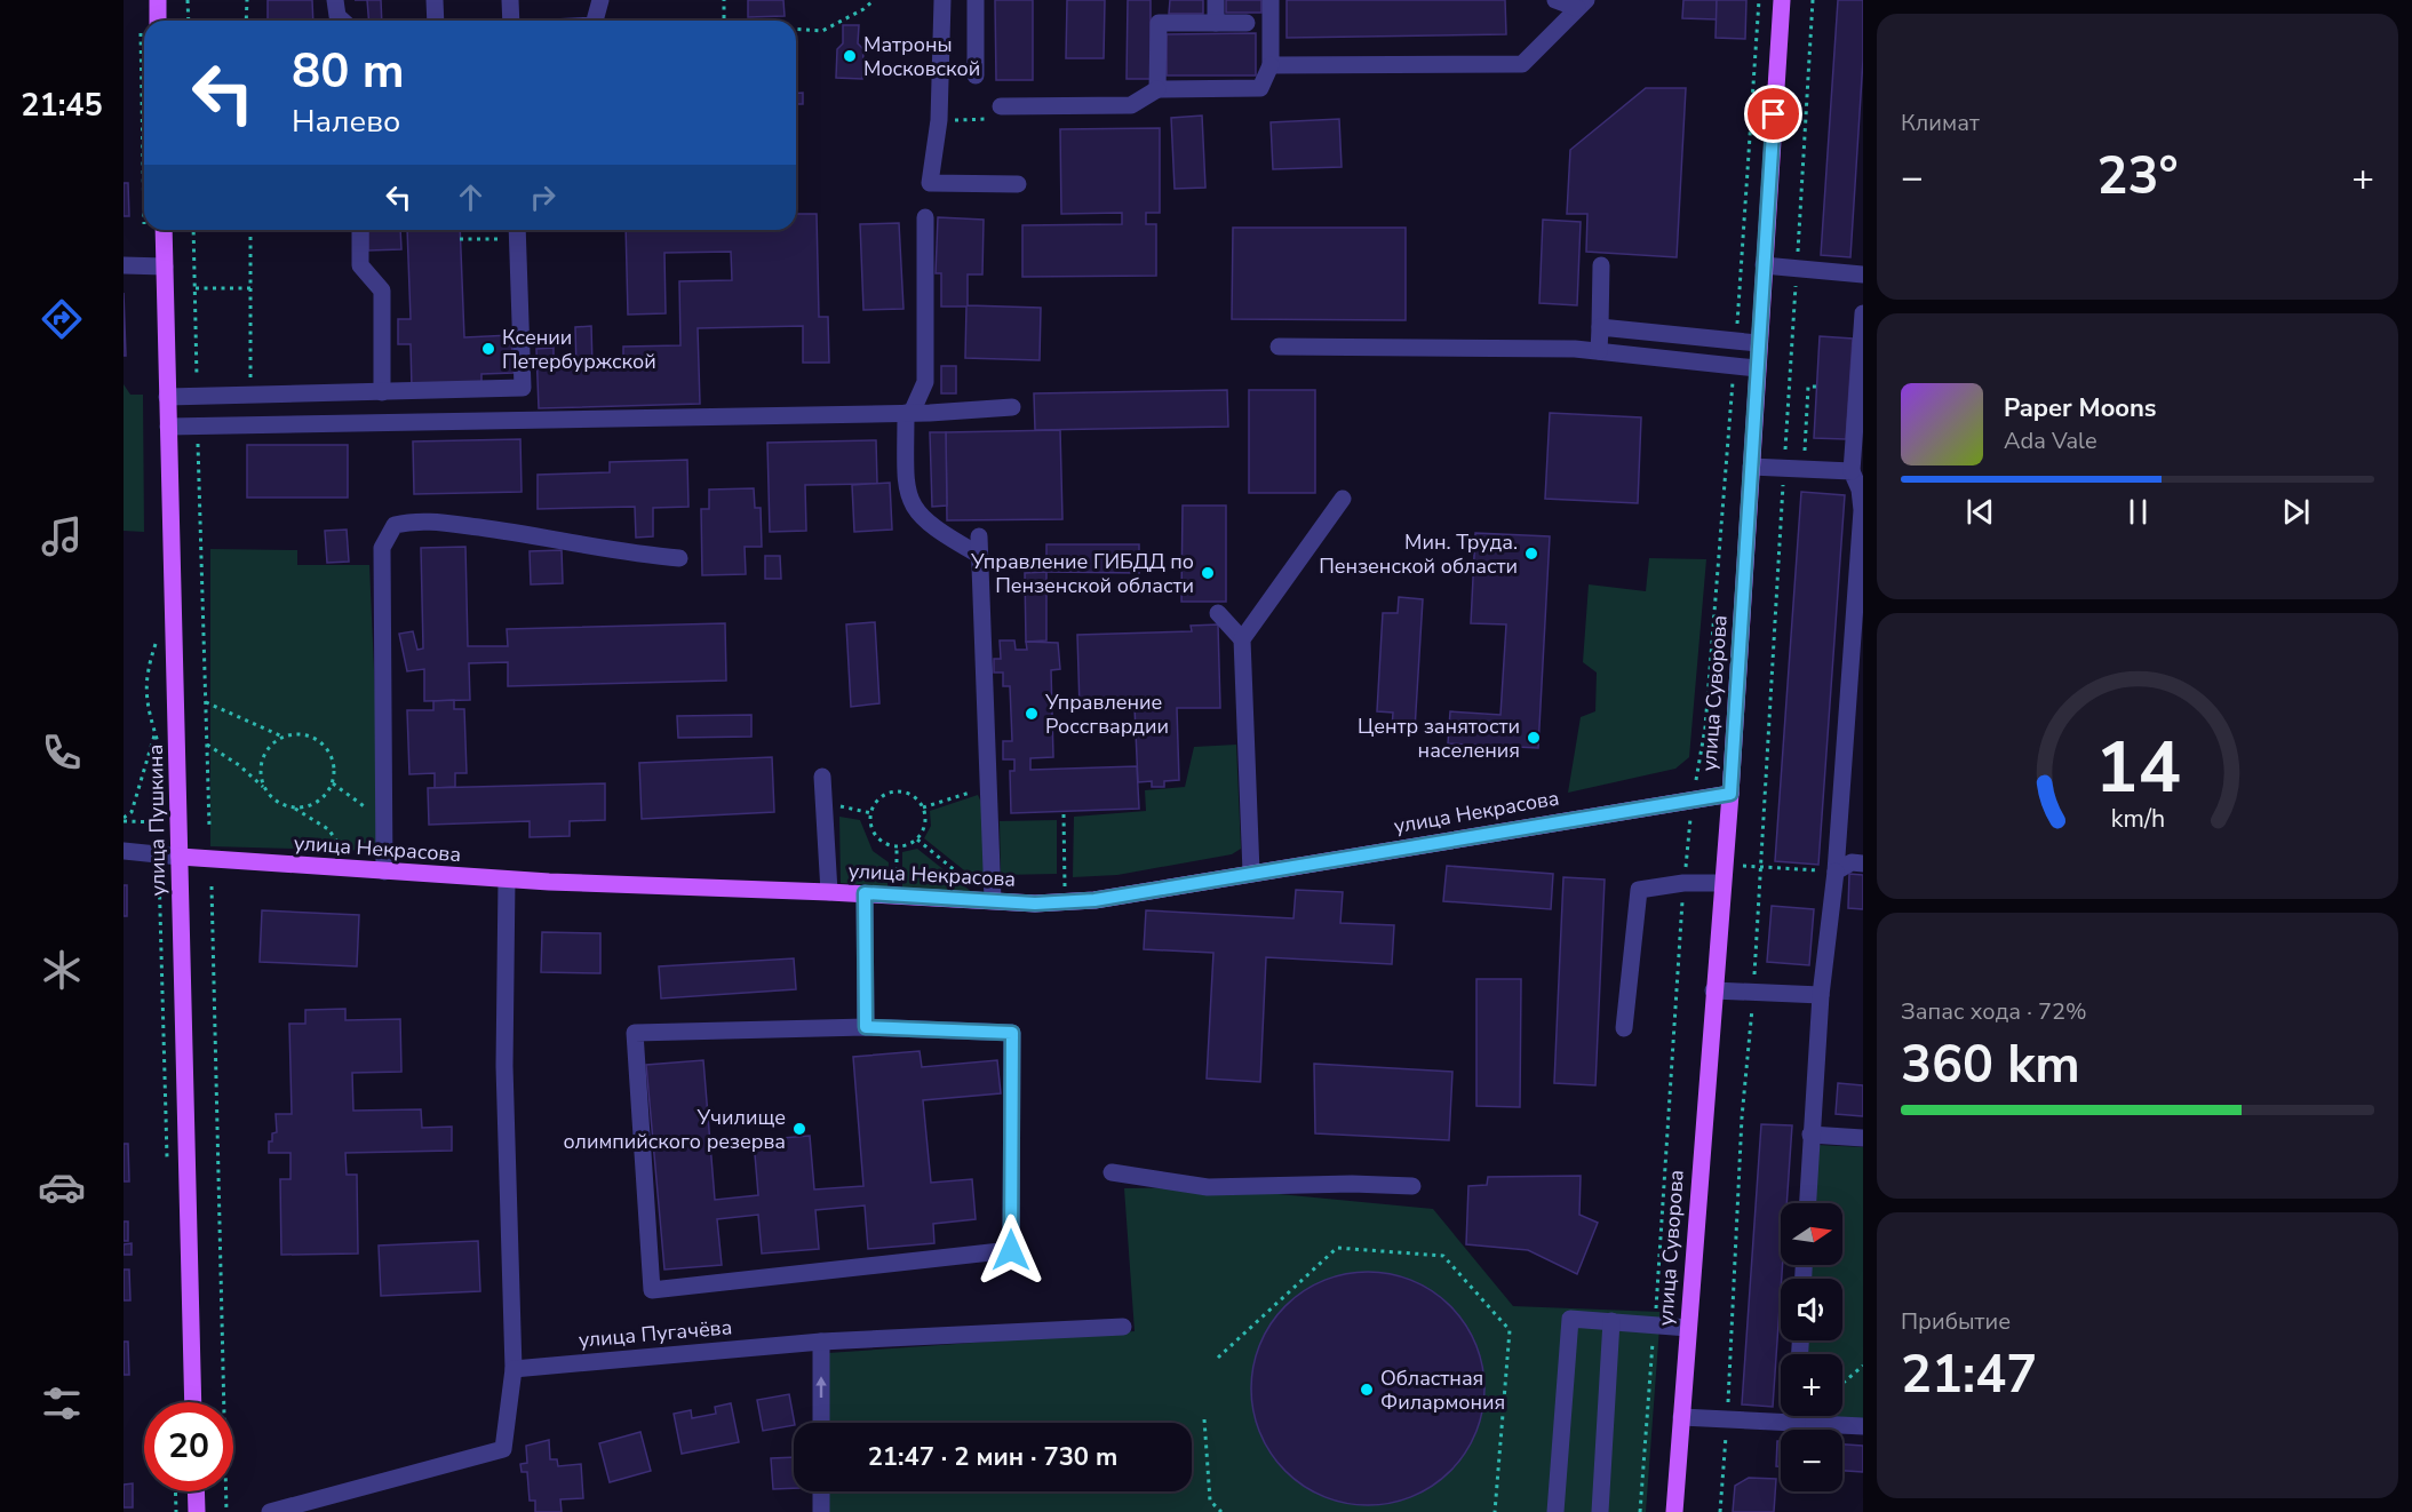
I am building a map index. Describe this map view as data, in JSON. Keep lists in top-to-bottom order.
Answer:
{
  "streets": {
    "main road": ["улица Суворова", "улица Некрасова", "улица Пушкина"],
    "street": ["улица Пугачёва"]
  },
  "crossings": [
    ["улица Суворова", "улица Некрасова"],
    ["улица Некрасова", "улица Пушкина"]
  ],
  "places": [
    "Матроны Московской",
    "Ксении Петербуржской",
    "Мин. Труда. Пензенской области",
    "Управление ГИБДД по Пензенской области",
    "Управление Россгвардии",
    "Центр занятости населения",
    "Училище олимпийского резерва",
    "Областная Филармония"
  ],
  "north": "right",
  "page": {
    "tabs": "21:45",
    "tile": [
      "Климат",
      ["Запас хода · 72%", "360 km"],
      ["Прибытие", "21:47"]
    ],
    "turn": ["80 m", "Налево"],
    "heat": ["−", "23°", "+"],
    "song": ["Paper Moons", "Ada Vale"],
    "map_buttons": ["+", "−"],
    "limit": "20",
    "trip": "21:47 · 2 мин · 730 m",
    "gauge": ["14", "km/h"]
  }
}
